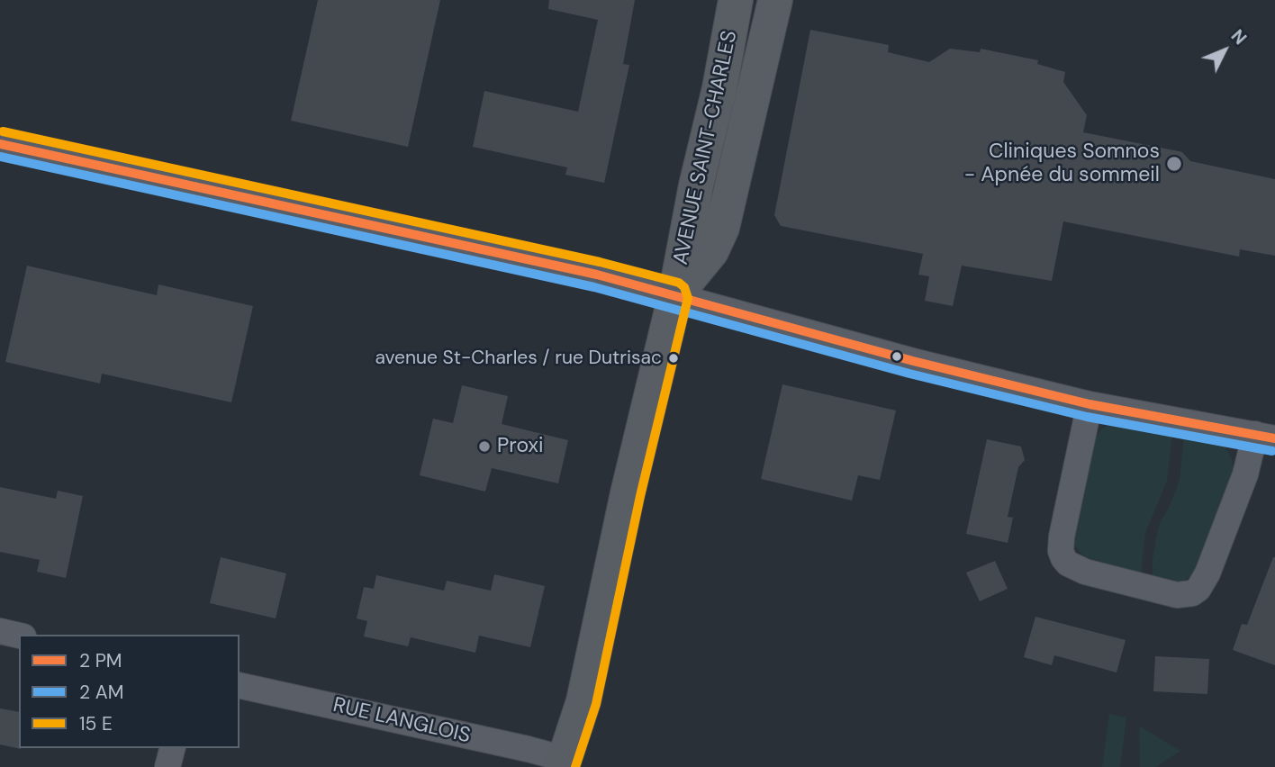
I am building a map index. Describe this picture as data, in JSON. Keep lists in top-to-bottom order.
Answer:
{
  "streets": {
    "street": ["AVENUE SAINT-CHARLES", "RUE LANGLOIS"]
  },
  "crossings": [
    ["AVENUE SAINT-CHARLES", "RUE LANGLOIS"]
  ],
  "places": ["Cliniques Somnos - Apnée du sommeil", "avenue St-Charles / rue Dutrisac", "Proxi"],
  "legend": ["2 PM", "2 AM", "15 E"],
  "north": "top right"
}
